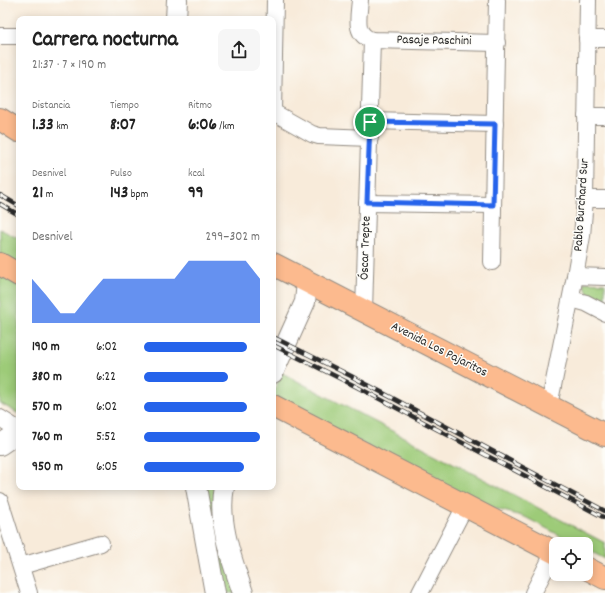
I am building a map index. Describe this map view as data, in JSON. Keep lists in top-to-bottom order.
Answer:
{
  "streets": {
    "main road": ["Avenida Los Pajaritos"],
    "street": ["Pasaje Paschini", "Pablo Burchard Sur", "Óscar Trepte"]
  },
  "crossings": [
    ["Pasaje Paschini", "Óscar Trepte"],
    ["Pablo Burchard Sur", "Avenida Los Pajaritos"],
    ["Óscar Trepte", "Avenida Los Pajaritos"]
  ],
  "page": {
    "heading": ["Carrera nocturna", "21:37 · 7 × 190 m"],
    "stats": [
      ["Distancia", "1.33 km"],
      ["Tiempo", "8:07"],
      ["Ritmo", "6:06 /km"],
      ["Desnivel", "21 m"],
      ["Pulso", "143 bpm"],
      ["kcal", "99"]
    ],
    "chart": ["Desnivel", "299–302 m"],
    "list": [
      {
        "name": "190 m",
        "note": "6:02"
      },
      {
        "name": "380 m",
        "note": "6:22"
      },
      {
        "name": "570 m",
        "note": "6:02"
      },
      {
        "name": "760 m",
        "note": "5:52"
      },
      {
        "name": "950 m",
        "note": "6:05"
      }
    ]
  }
}
